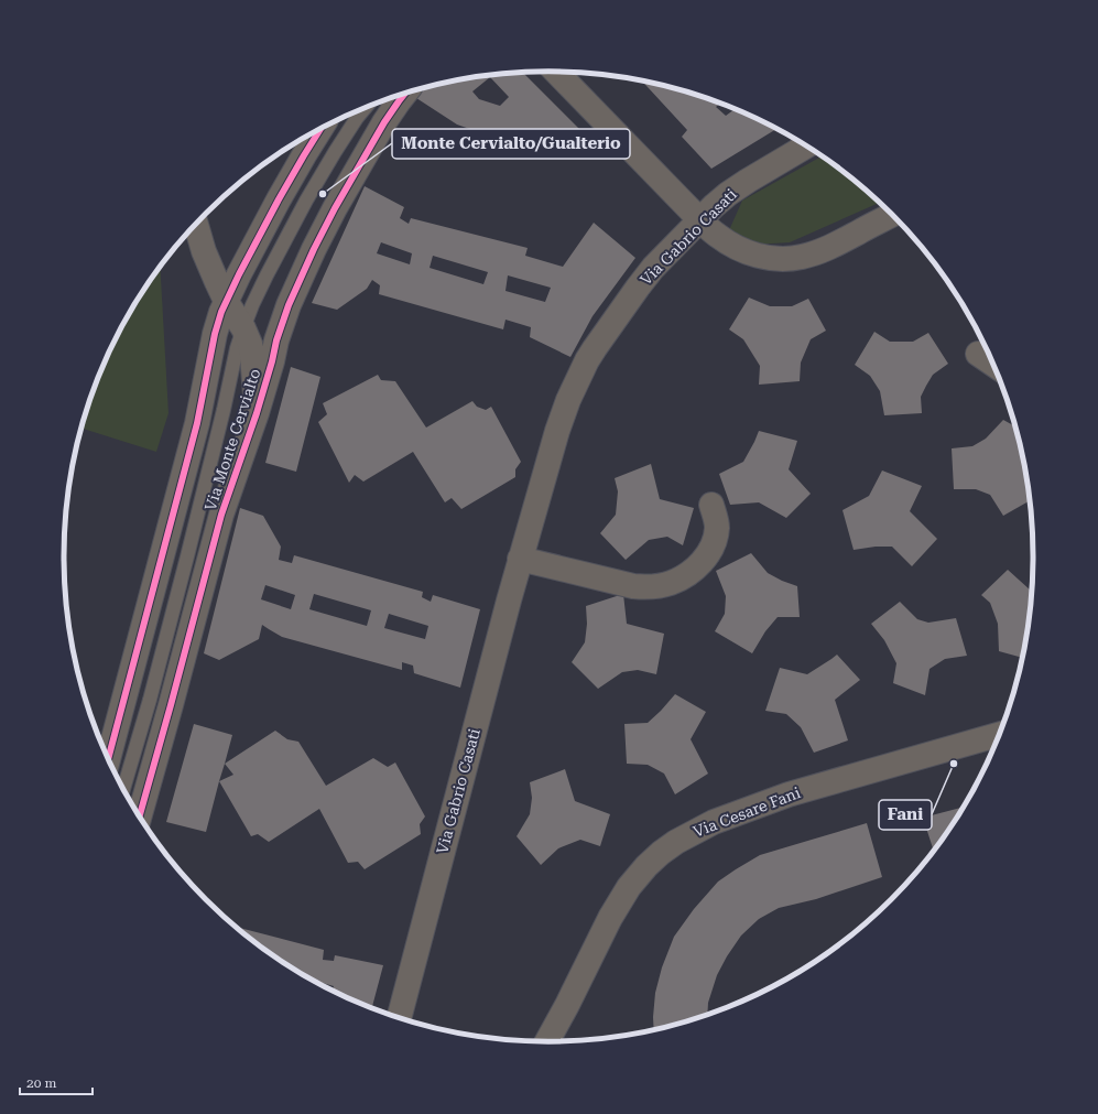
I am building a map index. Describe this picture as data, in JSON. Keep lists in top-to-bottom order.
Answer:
{
  "streets": {
    "street": ["Via Gabrio Casati", "Via Monte Cervialto", "Via Cesare Fani"]
  },
  "places": ["Monte Cervialto/Gualterio", "Fani"],
  "scale_bar": "20 m"
}
